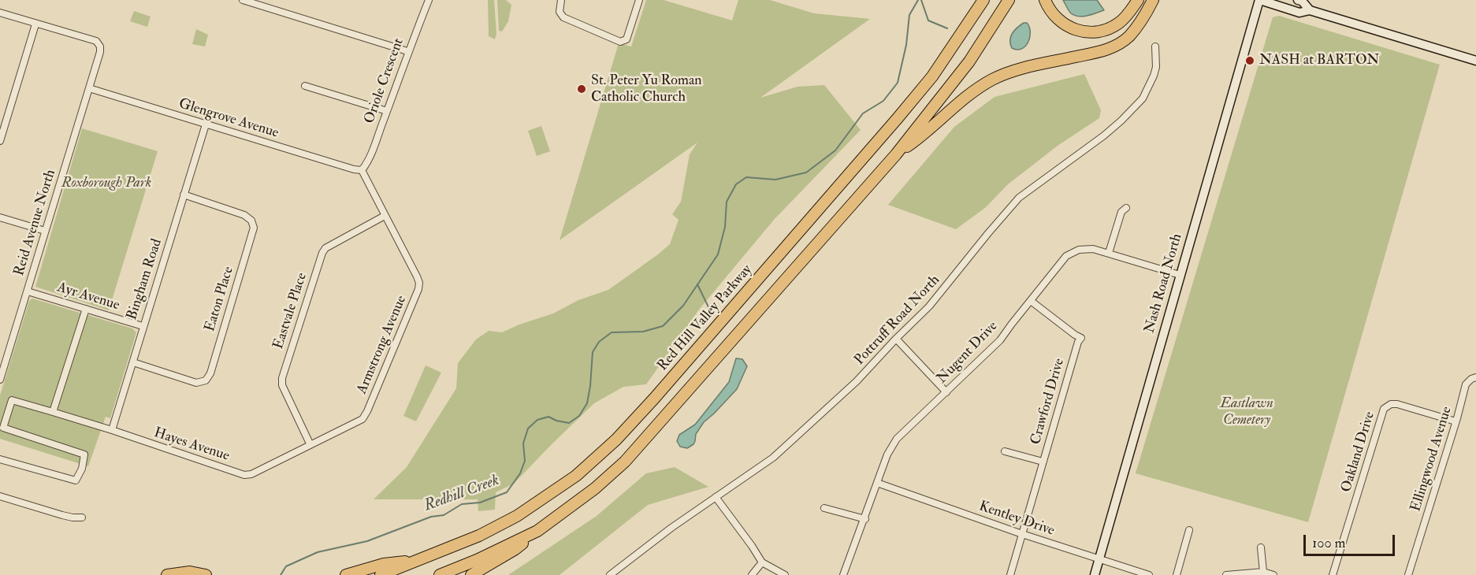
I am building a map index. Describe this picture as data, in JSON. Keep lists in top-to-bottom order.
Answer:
{
  "streets": {
    "highway": ["Red Hill Valley Parkway"],
    "main road": ["Nash Road North"],
    "street": [
      "Oriole Crescent",
      "Glengrove Avenue",
      "Reid Avenue North",
      "Bingham Road",
      "Ayr Avenue",
      "Eaton Place",
      "Eastvale Place",
      "Pottruff Road North",
      "Armstrong Avenue",
      "Nugent Drive",
      "Crawford Drive",
      "Hayes Avenue",
      "Oakland Drive",
      "Ellingwood Avenue",
      "Kentley Drive"
    ]
  },
  "crossings": [
    ["Oriole Crescent", "Glengrove Avenue"],
    ["Oriole Crescent", "Armstrong Avenue"],
    ["Glengrove Avenue", "Reid Avenue North"],
    ["Glengrove Avenue", "Bingham Road"],
    ["Glengrove Avenue", "Armstrong Avenue"],
    ["Reid Avenue North", "Ayr Avenue"],
    ["Bingham Road", "Ayr Avenue"],
    ["Bingham Road", "Eaton Place"],
    ["Bingham Road", "Hayes Avenue"],
    ["Nash Road North", "Nugent Drive"],
    ["Nash Road North", "Kentley Drive"],
    ["Eastvale Place", "Armstrong Avenue"],
    ["Armstrong Avenue", "Hayes Avenue"],
    ["Nugent Drive", "Crawford Drive"],
    ["Nugent Drive", "Kentley Drive"],
    ["Crawford Drive", "Kentley Drive"],
    ["Oakland Drive", "Ellingwood Avenue"]
  ],
  "water": ["Redhill Creek"],
  "parks": ["Roxborough Park", "Eastlawn Cemetery"],
  "places": ["NASH at BARTON", "St. Peter Yu Roman Catholic Church"],
  "scale_bar": "100 m"
}
